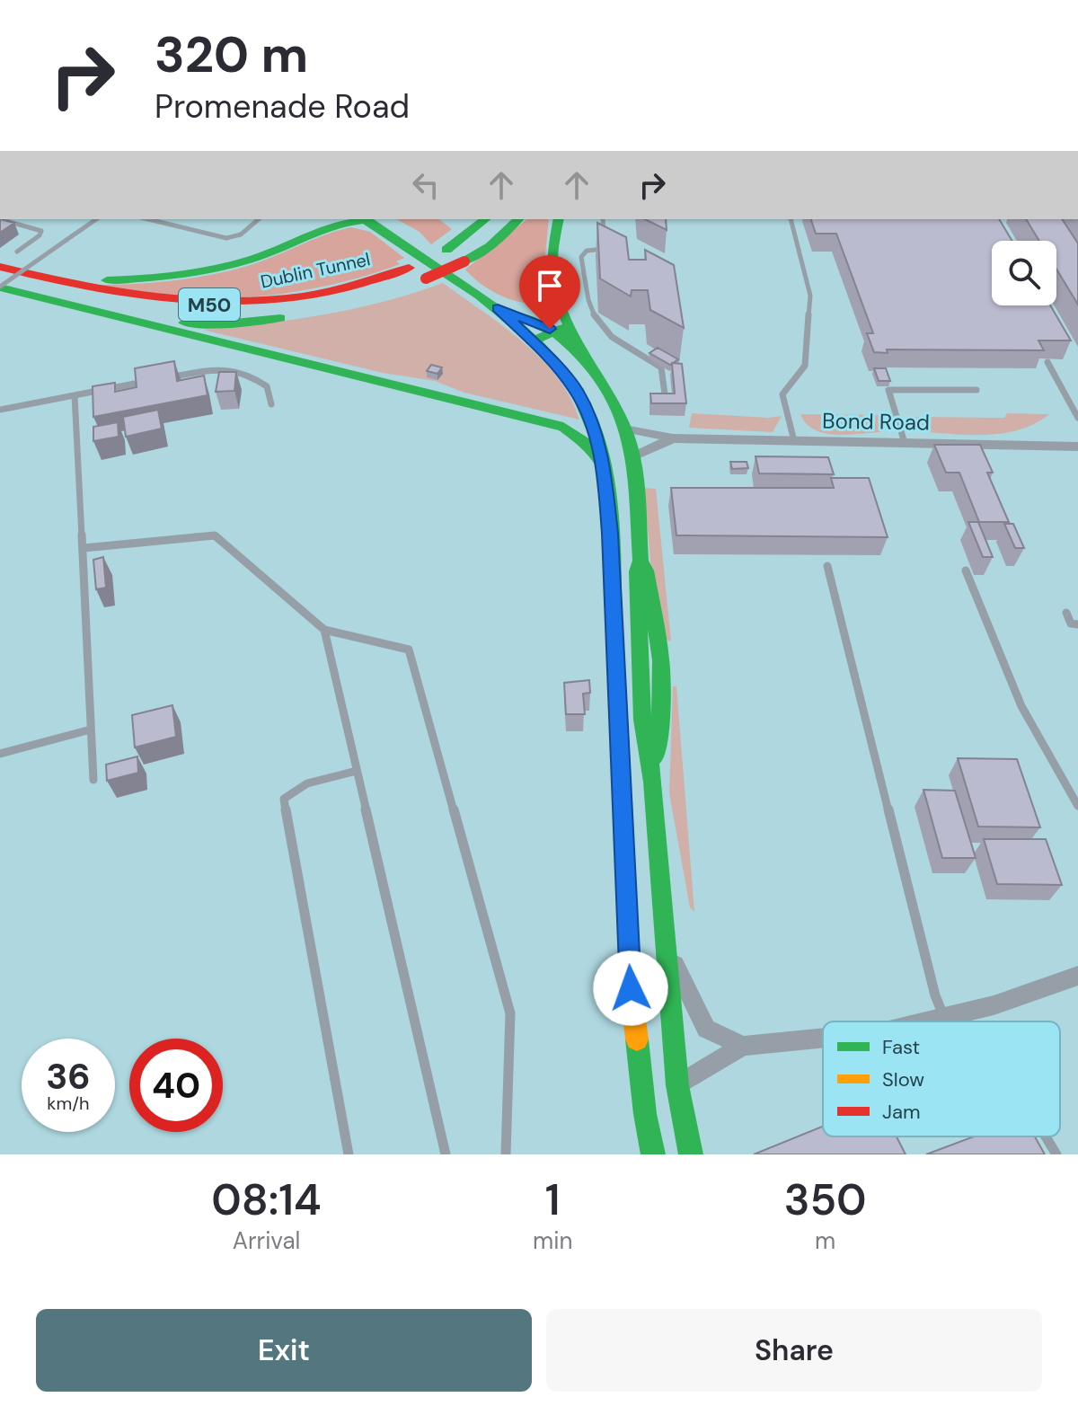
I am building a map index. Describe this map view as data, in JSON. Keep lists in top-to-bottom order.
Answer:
{
  "streets": {
    "main road": ["Dublin Tunnel", "M50"],
    "street": ["Bond Road"]
  },
  "legend": ["Fast", "Slow", "Jam"],
  "page": {
    "turn": ["320 m", "Promenade Road"],
    "speed": "36 km/h",
    "limit": "40",
    "eta": [
      "08:14",
      "Arrival",
      "1",
      "min",
      "350",
      "m"
    ],
    "buttons": ["Exit", "Share"]
  }
}
